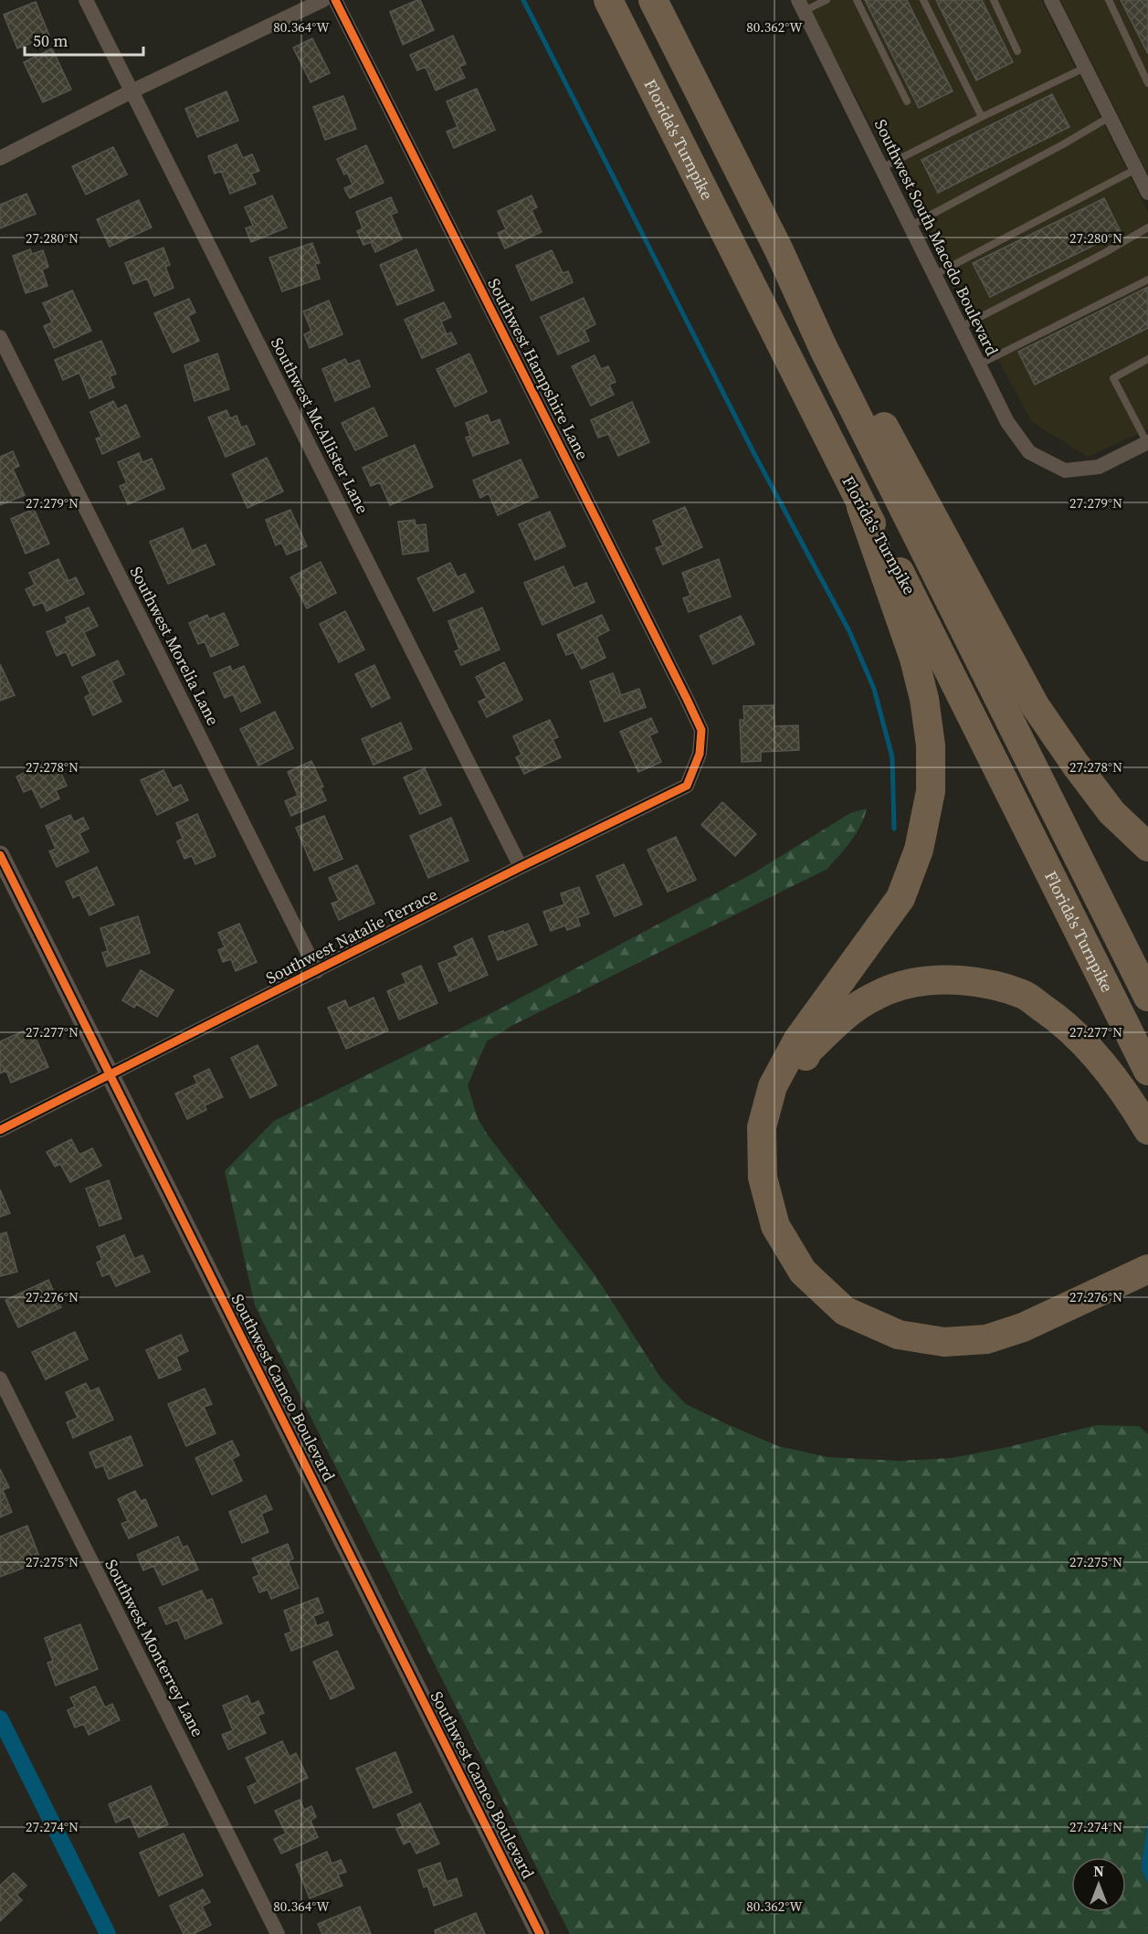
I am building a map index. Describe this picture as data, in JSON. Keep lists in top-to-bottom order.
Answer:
{
  "streets": {
    "highway": ["Florida's Turnpike"],
    "street": [
      "Southwest South Macedo Boulevard",
      "Southwest Hampshire Lane",
      "Southwest McAllister Lane",
      "Southwest Morelia Lane",
      "Southwest Natalie Terrace",
      "Southwest Cameo Boulevard",
      "Southwest Monterrey Lane"
    ]
  },
  "crossings": [
    ["Southwest Hampshire Lane", "Southwest Natalie Terrace"],
    ["Southwest McAllister Lane", "Southwest Natalie Terrace"],
    ["Southwest Morelia Lane", "Southwest Natalie Terrace"],
    ["Southwest Natalie Terrace", "Southwest Cameo Boulevard"]
  ],
  "scale_bar": "50 m",
  "north": "top",
  "coordinates": [
    "80.364°W",
    "80.362°W",
    "27.280°N",
    "27.279°N",
    "27.278°N",
    "27.277°N",
    "27.276°N",
    "27.275°N",
    "27.274°N"
  ]
}
